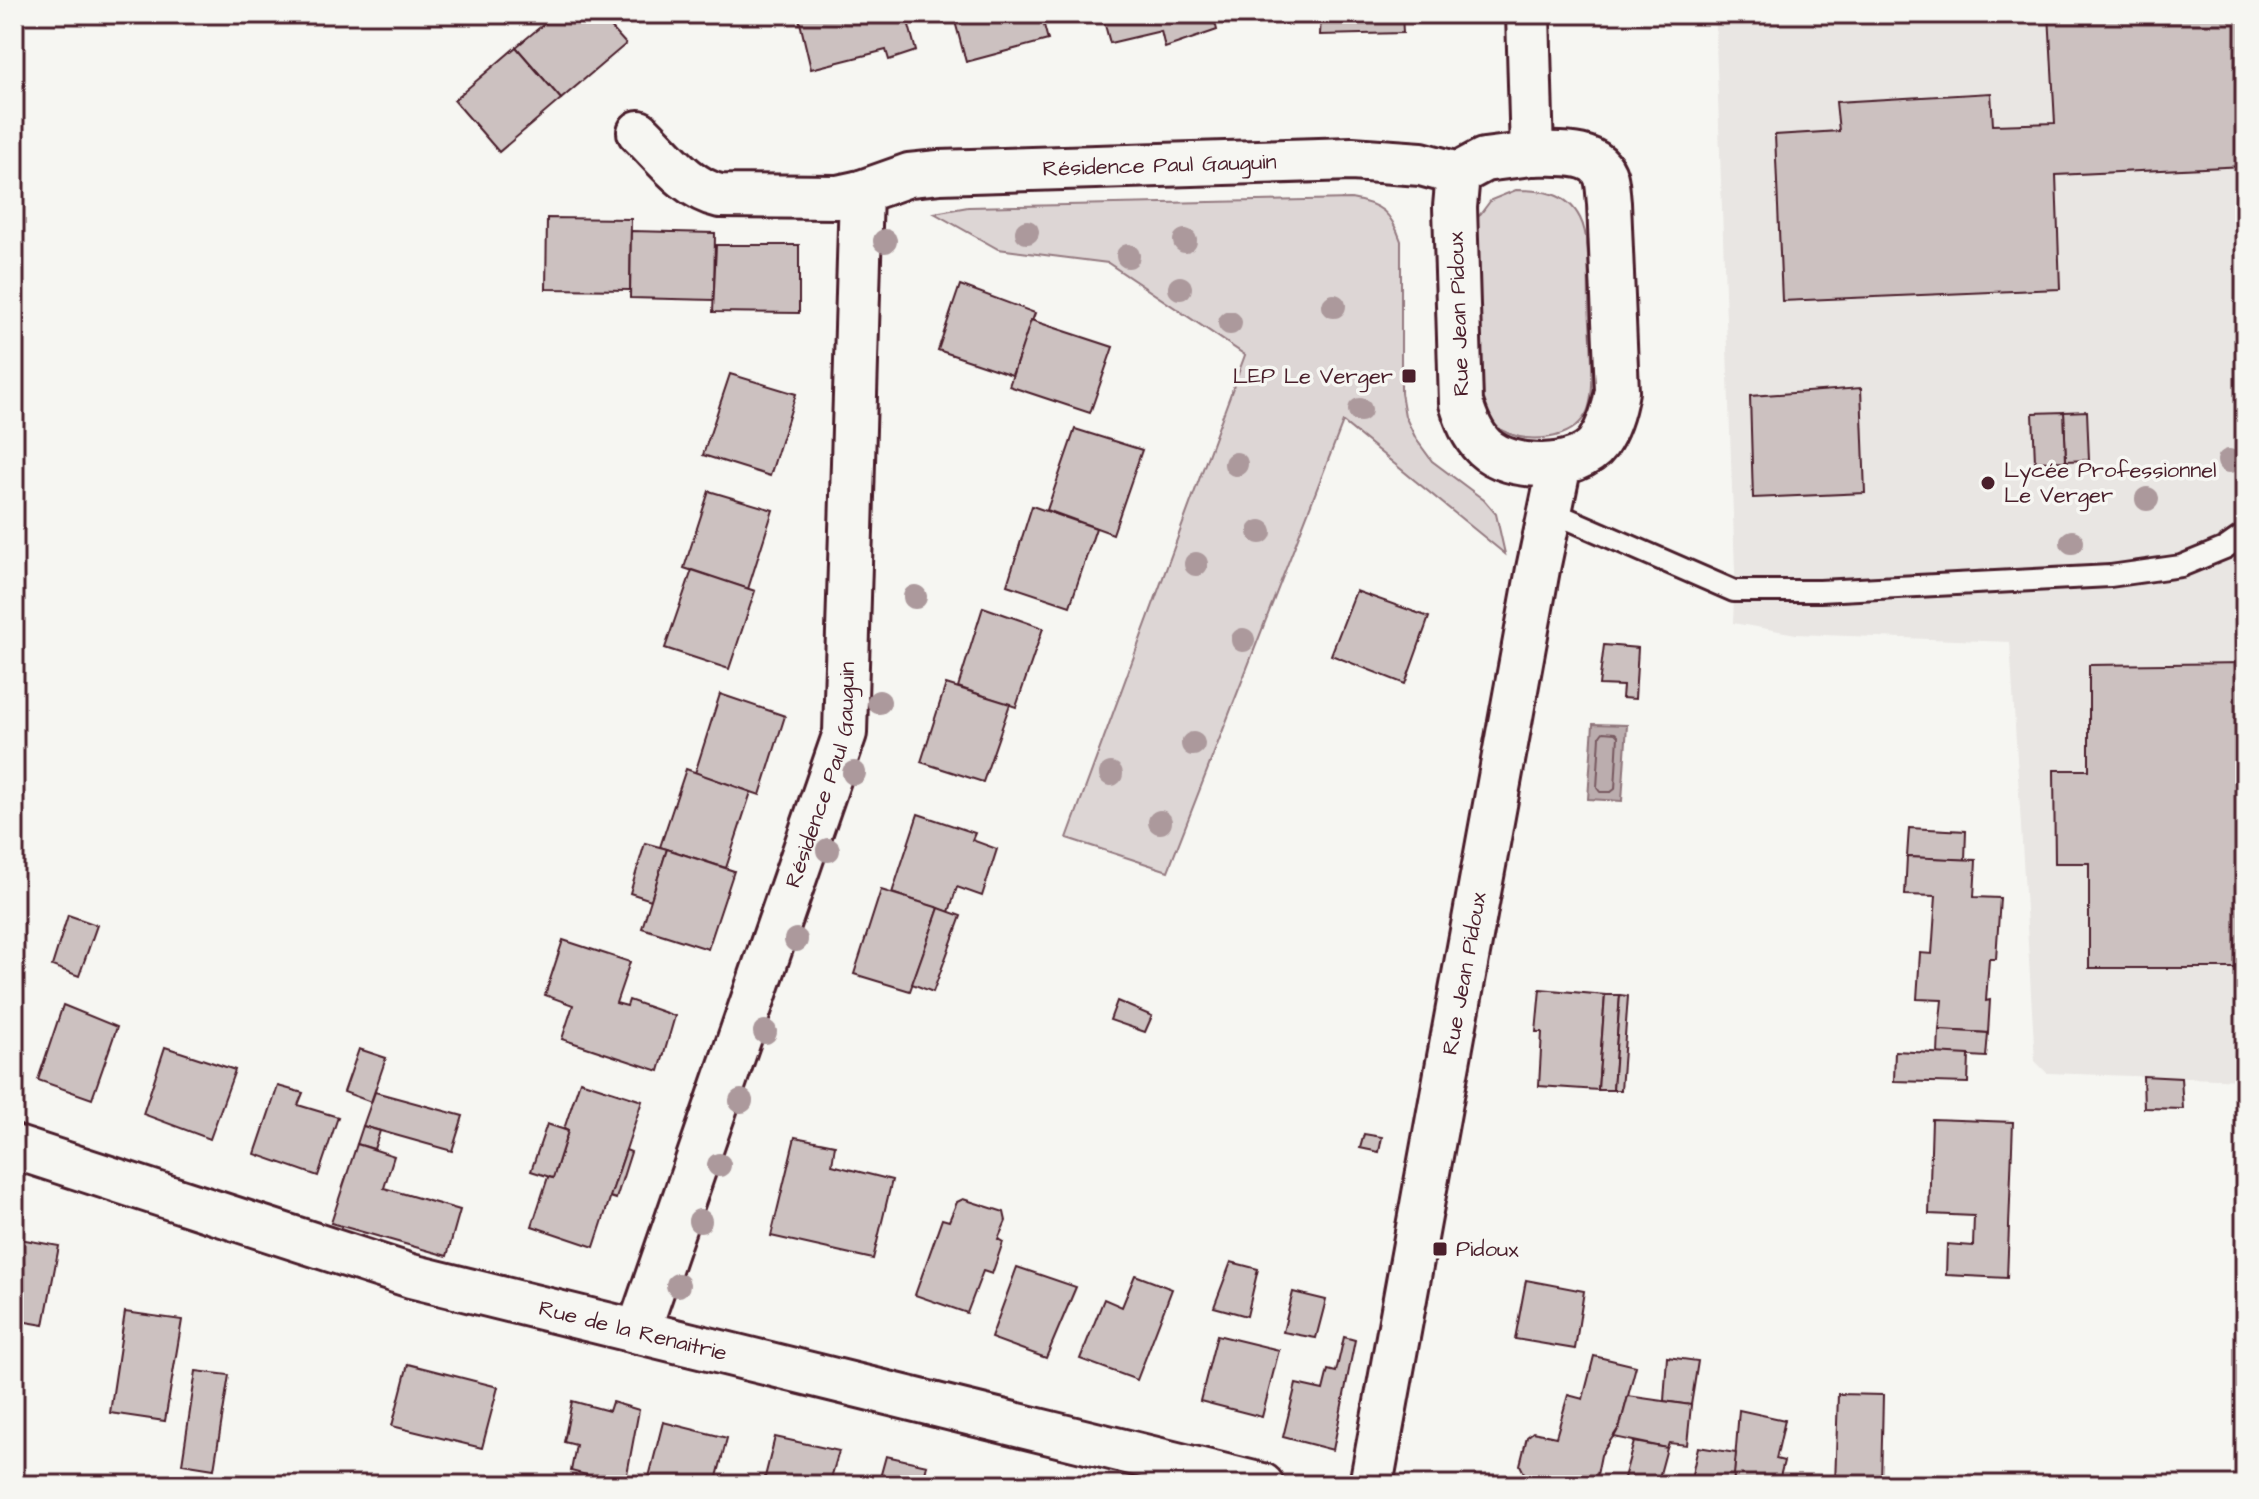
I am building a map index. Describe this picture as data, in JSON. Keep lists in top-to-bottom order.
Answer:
{
  "streets": {
    "street": ["Résidence Paul Gauguin", "Rue Jean Pidoux", "Rue de la Renaitrie"]
  },
  "crossings": [
    ["Résidence Paul Gauguin", "Rue Jean Pidoux"],
    ["Résidence Paul Gauguin", "Rue de la Renaitrie"]
  ],
  "places": {
    "transit": ["LEP Le Verger", "Pidoux"],
    "other": ["Lycée Professionnel Le Verger"]
  }
}
